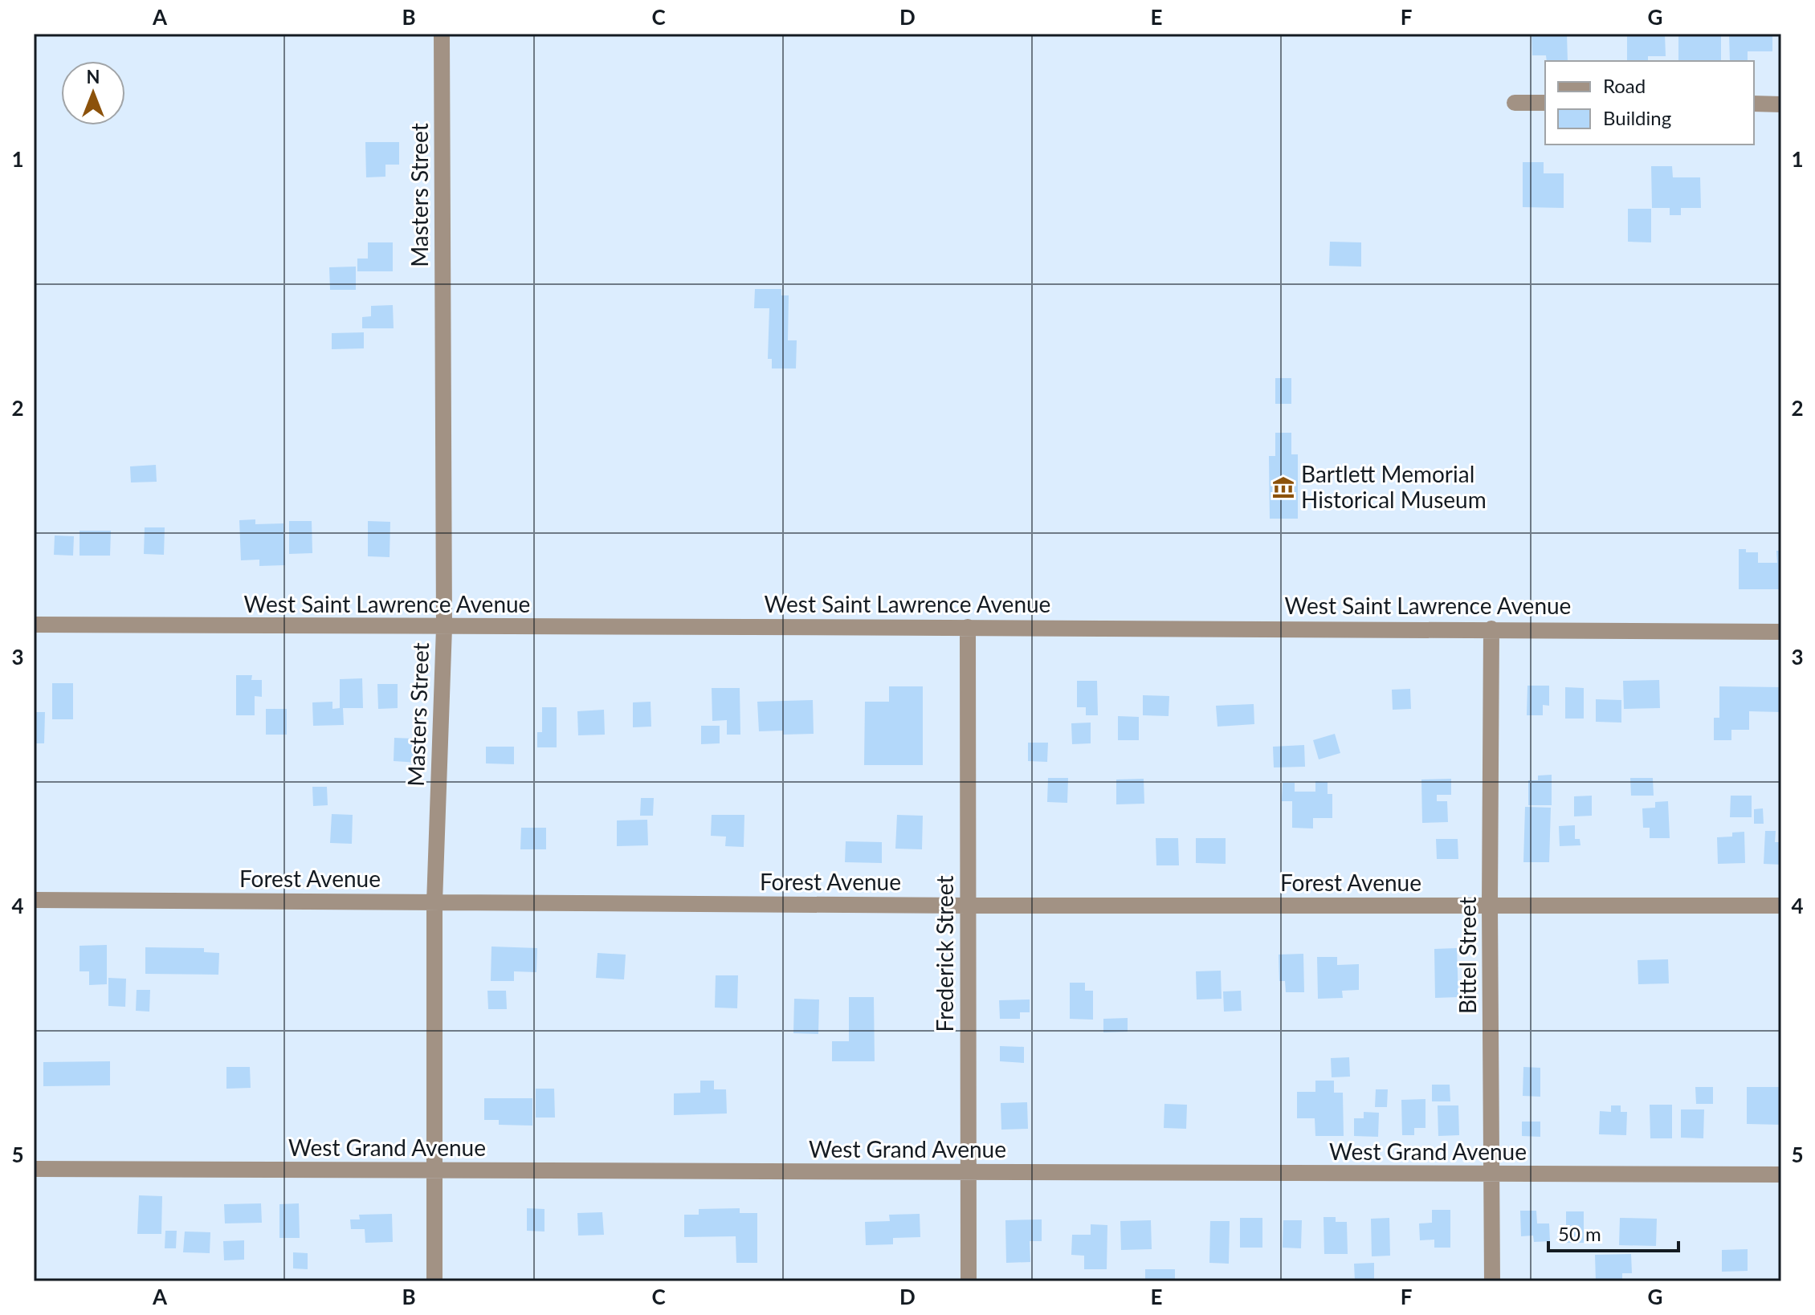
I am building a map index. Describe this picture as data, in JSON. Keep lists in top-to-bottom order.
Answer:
{
  "streets": {
    "street": [
      "Masters Street",
      "West Saint Lawrence Avenue",
      "Forest Avenue",
      "Frederick Street",
      "Bittel Street",
      "West Grand Avenue"
    ]
  },
  "crossings": [
    ["Masters Street", "West Saint Lawrence Avenue"],
    ["Masters Street", "Forest Avenue"],
    ["Masters Street", "West Grand Avenue"],
    ["West Saint Lawrence Avenue", "Frederick Street"],
    ["West Saint Lawrence Avenue", "Bittel Street"],
    ["Forest Avenue", "Frederick Street"],
    ["Forest Avenue", "Bittel Street"],
    ["Frederick Street", "West Grand Avenue"],
    ["Bittel Street", "West Grand Avenue"]
  ],
  "places": {
    "museum": ["Bartlett Memorial Historical Museum"]
  },
  "legend": ["Road", "Building"],
  "scale_bar": "50 m",
  "north": "top",
  "grid": {
    "columns": [
      "A",
      "B",
      "C",
      "D",
      "E",
      "F",
      "G"
    ],
    "rows": [
      "1",
      "2",
      "3",
      "4",
      "5"
    ]
  }
}
